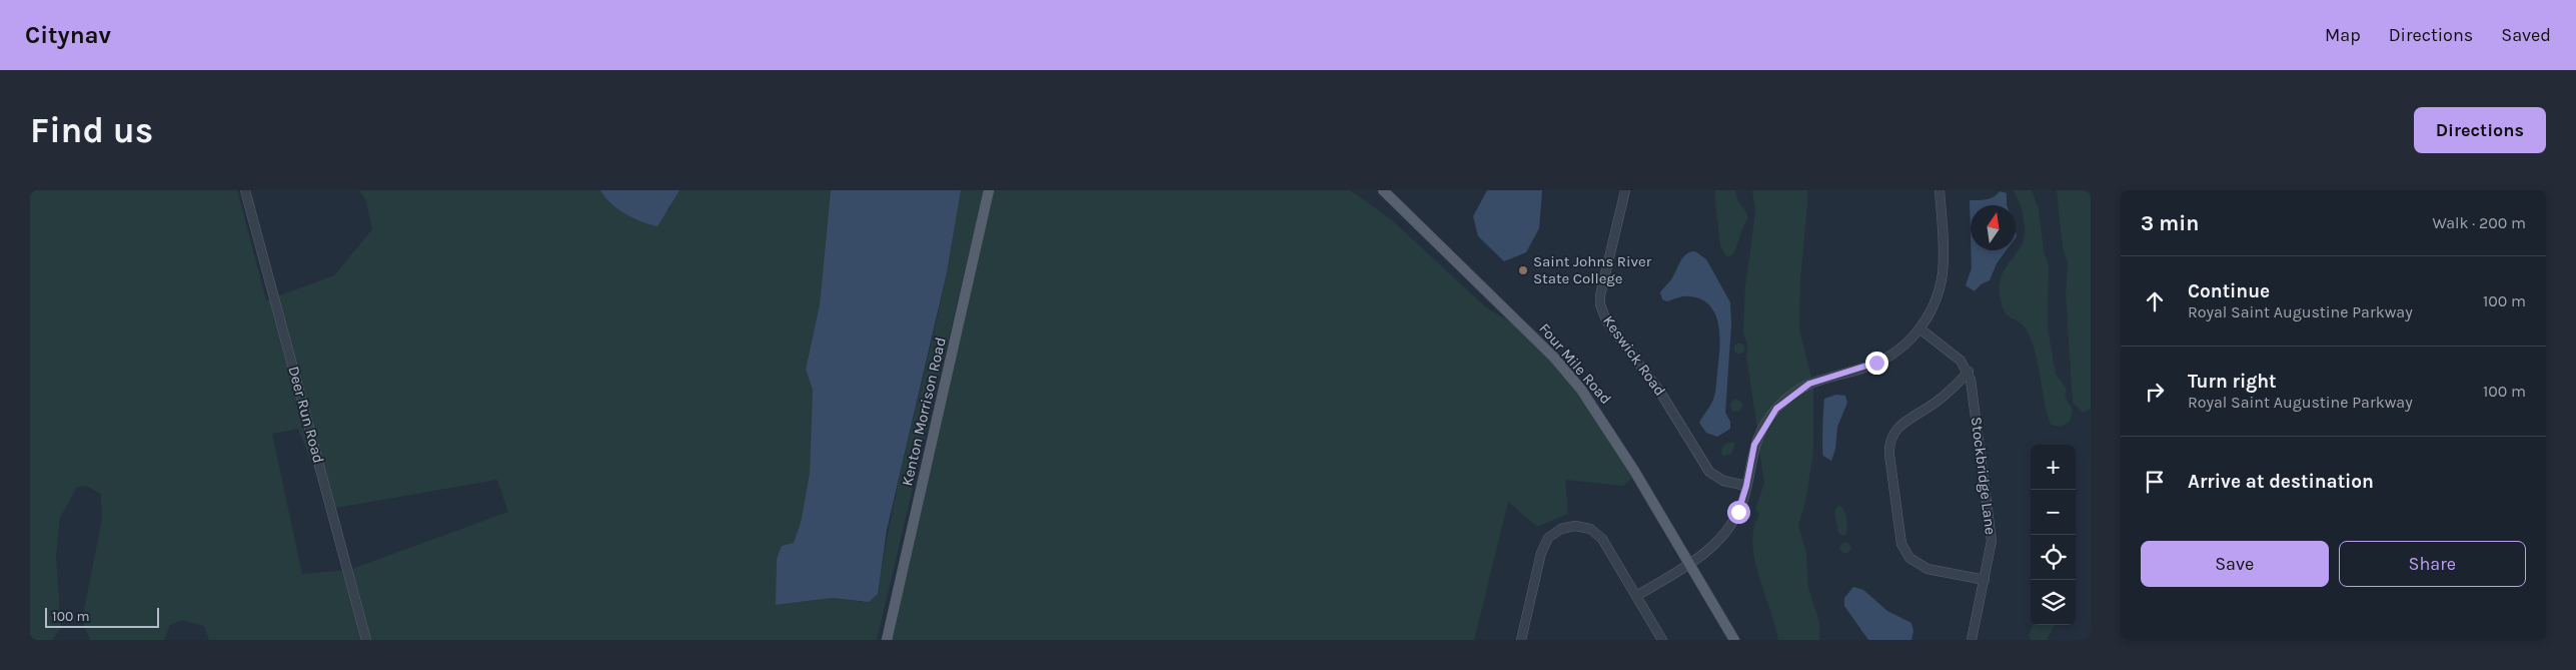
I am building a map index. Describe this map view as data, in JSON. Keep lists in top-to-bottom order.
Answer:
{
  "streets": {
    "main road": ["Four Mile Road", "Kenton Morrison Road"],
    "street": ["Keswick Road", "Deer Run Road", "Stockbridge Lane"]
  },
  "places": ["Saint Johns River State College"],
  "scale_bar": "100 m",
  "north": "top",
  "page": {
    "header": "Citynav",
    "nav": ["Map", "Directions", "Saved"],
    "buttons": [
      "Directions",
      ["Save", "Share"]
    ],
    "title": "Find us",
    "heading": ["3 min", "Walk · 200 m"],
    "list": [
      ["Continue", "Royal Saint Augustine Parkway", "100 m"],
      ["Turn right", "Royal Saint Augustine Parkway", "100 m"],
      "Arrive at destination"
    ],
    "map_buttons": ["+", "−"],
    "scale": "100 m"
  }
}
